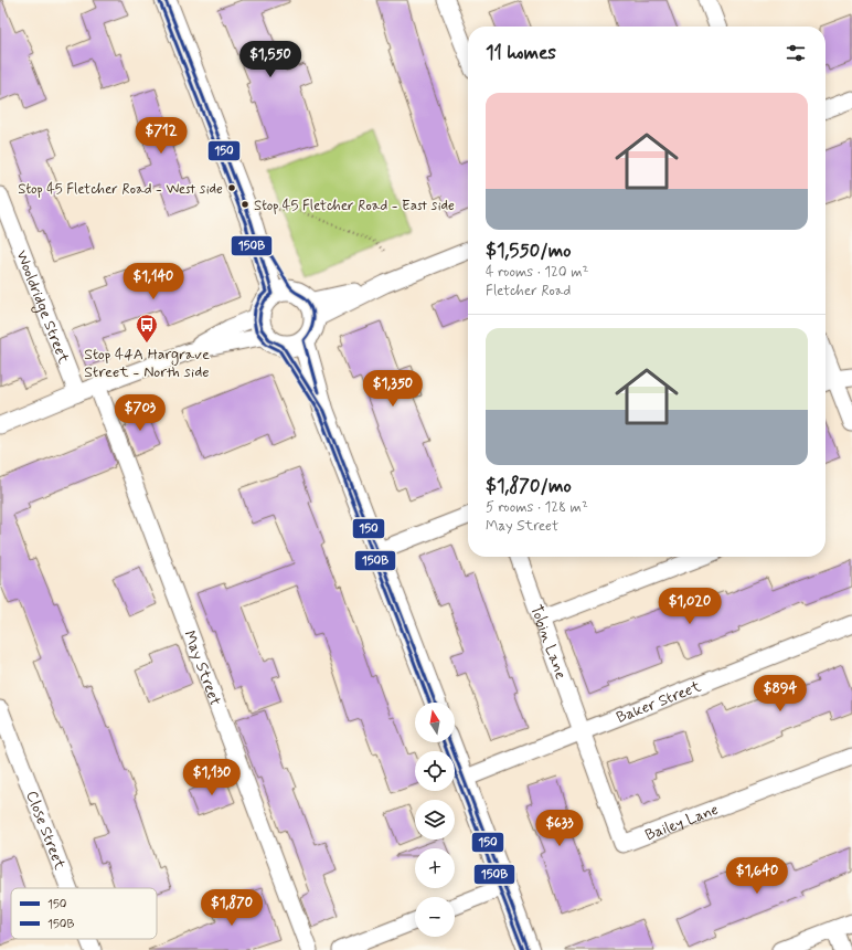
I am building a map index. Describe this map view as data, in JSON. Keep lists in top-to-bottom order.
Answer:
{
  "streets": {
    "street": [
      "Wooldridge Street",
      "Tobin Lane",
      "May Street",
      "Baker Street",
      "Bailey Lane",
      "Close Street"
    ]
  },
  "crossings": [
    ["Tobin Lane", "Baker Street"],
    ["Tobin Lane", "Bailey Lane"],
    ["Baker Street", "Bailey Lane"]
  ],
  "places": {
    "other": ["Stop 45 Fletcher Road - West side", "Stop 45 Fletcher Road - East side"],
    "bus stop": ["Stop 44A Hargrave Street - North side"]
  },
  "lines": ["transit line 150", "transit line 150B"],
  "legend": ["150", "150B"],
  "north": "top",
  "page": {
    "heading": "11 homes",
    "price": [
      "$1,550",
      "$712",
      "$1,140",
      "$1,350",
      "$703",
      "$1,020",
      "$894",
      "$1,130",
      "$633",
      "$1,640",
      "$1,870"
    ],
    "list": [
      {
        "name": "$1,550/mo",
        "note": "4 rooms · 120 m² · Fletcher Road"
      },
      {
        "name": "$1,870/mo",
        "note": "5 rooms · 128 m² · May Street"
      }
    ],
    "map_buttons": ["+", "−"]
  }
}
